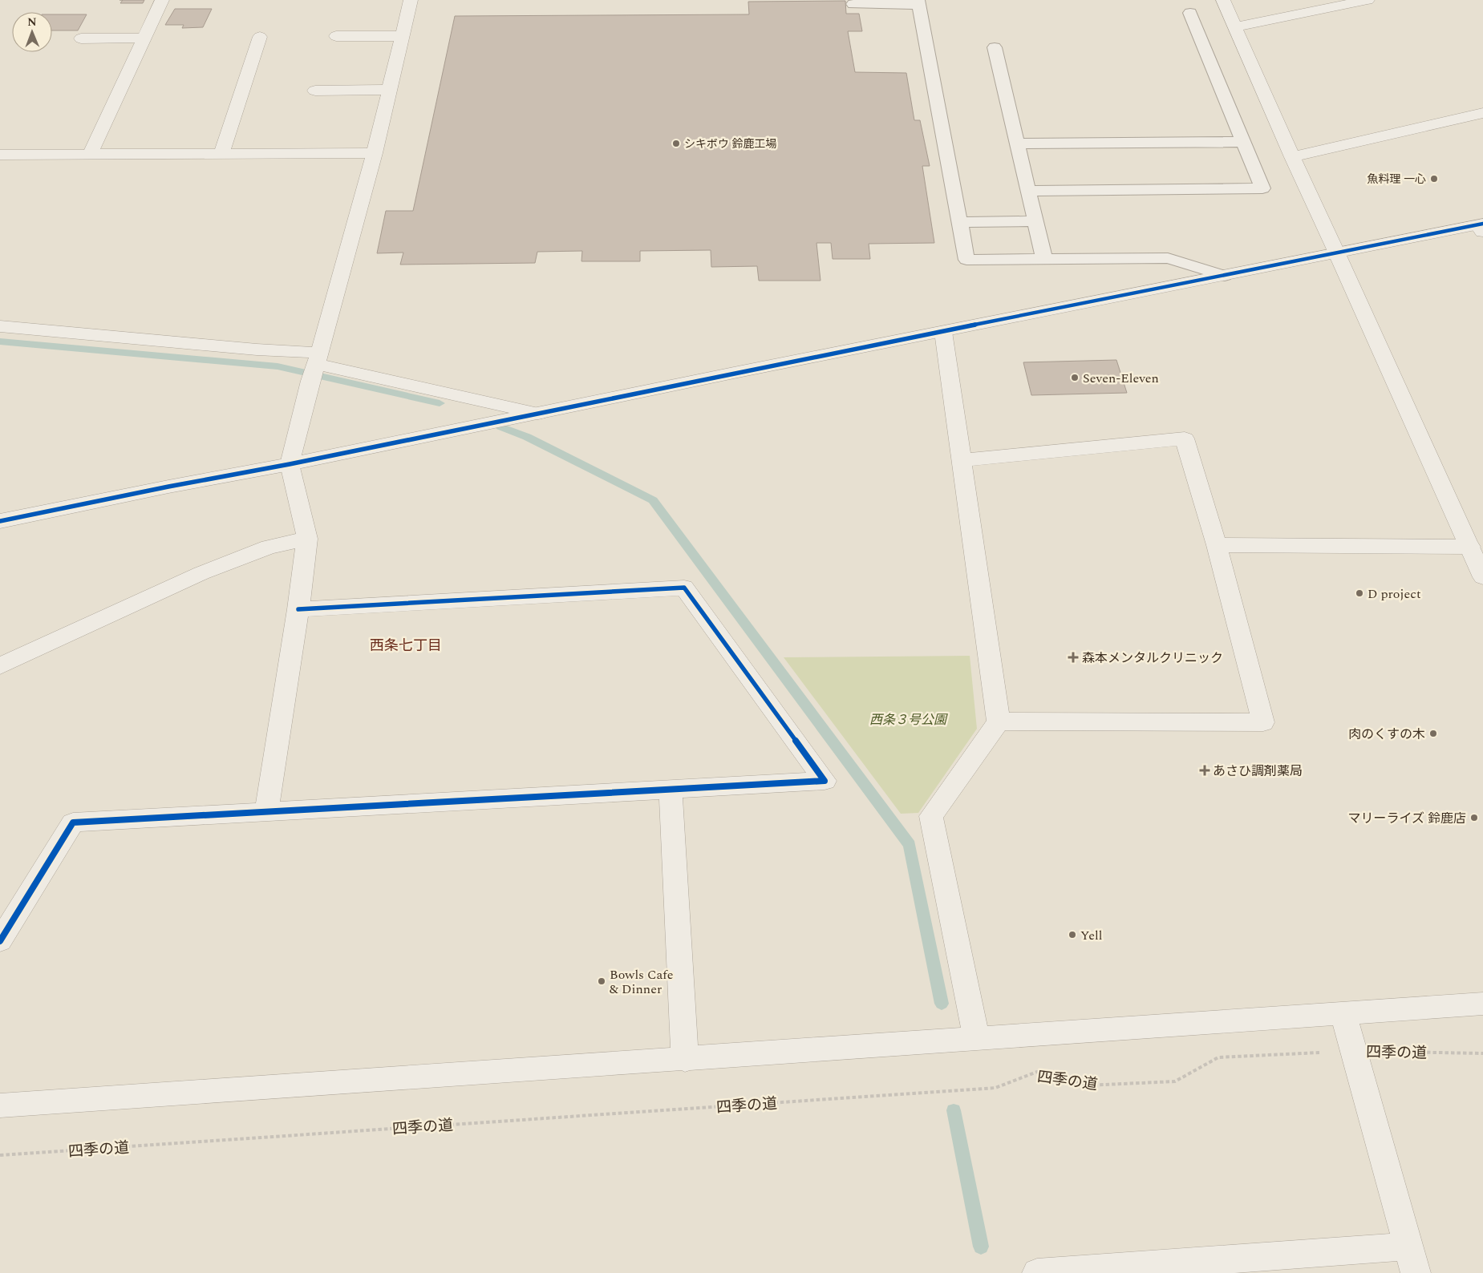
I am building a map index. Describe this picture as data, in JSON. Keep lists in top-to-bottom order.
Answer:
{
  "streets": {
    "path": ["四季の道"]
  },
  "districts": ["西条七丁目"],
  "parks": ["西条３号公園"],
  "places": {
    "other": [
      "シキボウ 鈴鹿工場",
      "魚料理 一心",
      "Seven-Eleven",
      "D project",
      "肉のくすの木",
      "マリーライズ 鈴鹿店",
      "Yell",
      "Bowls Cafe & Dinner"
    ],
    "health": ["森本メンタルクリニック", "あさひ調剤薬局"]
  },
  "north": "top"
}
